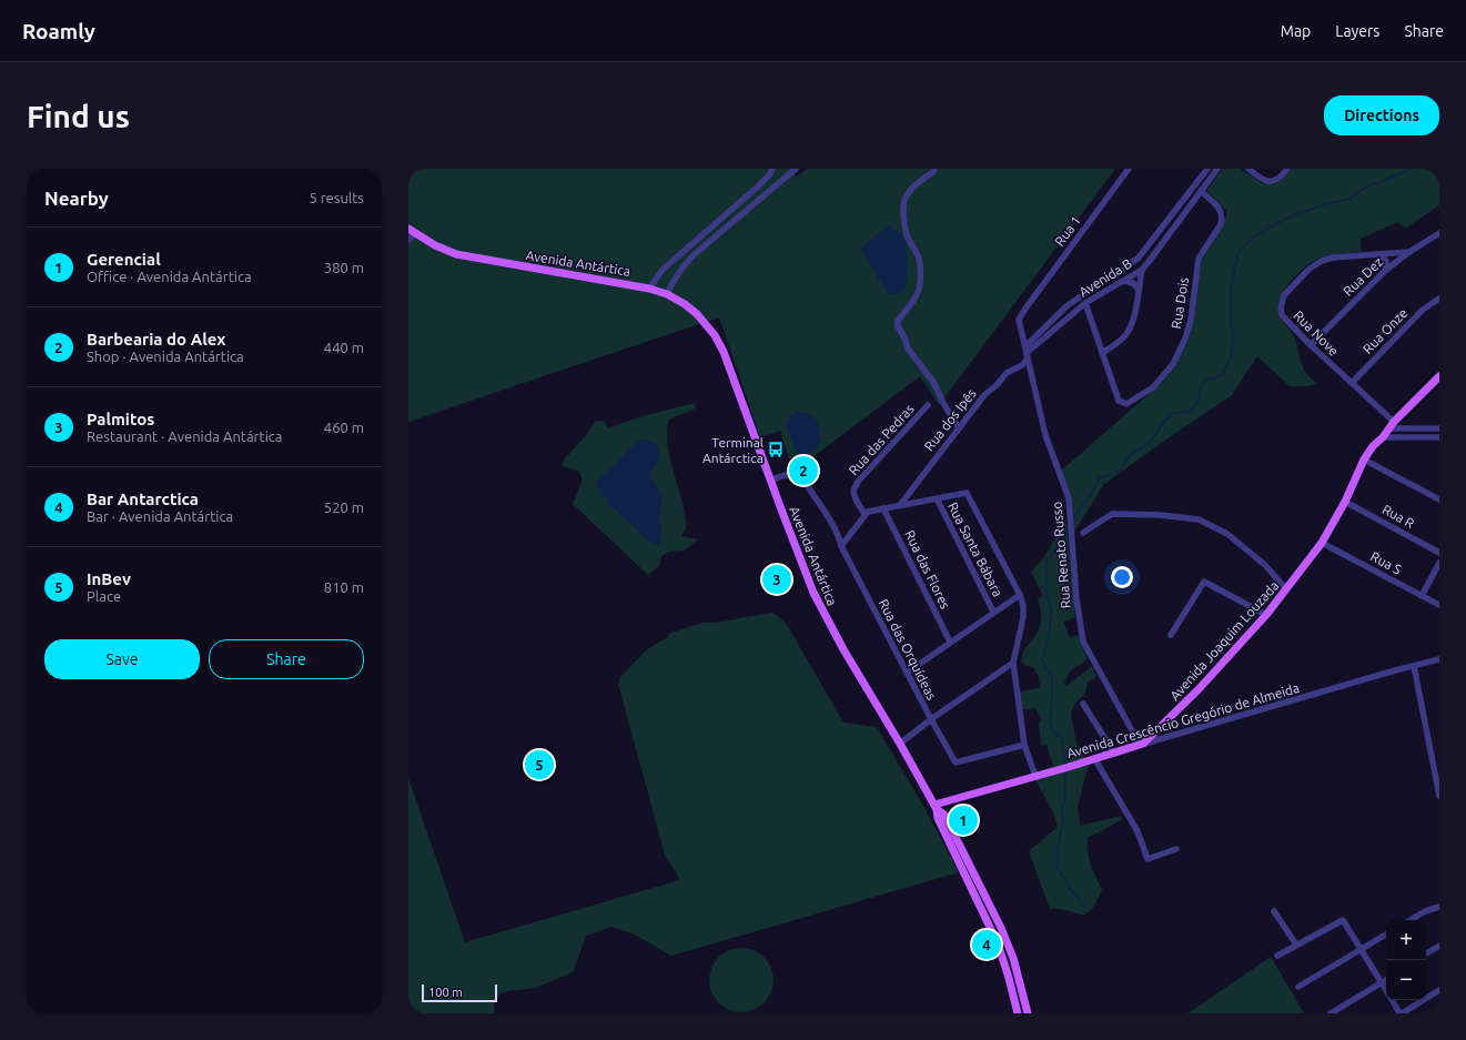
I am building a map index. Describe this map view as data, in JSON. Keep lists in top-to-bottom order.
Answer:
{
  "streets": {
    "main road": ["Avenida Antártica", "Avenida Joaquim Louzada", "Avenida Crescêncio Gregório de Almeida"],
    "street": [
      "Rua 1",
      "Rua Dez",
      "Avenida B",
      "Rua Dois",
      "Rua Onze",
      "Rua Nove",
      "Rua dos Ipês",
      "Rua das Pedras",
      "Rua R",
      "Rua Santa Bábara",
      "Rua Renato Russo",
      "Rua S",
      "Rua das Flores",
      "Rua das Orquídeas"
    ]
  },
  "crossings": [
    ["Rua 1", "Rua Renato Russo"],
    ["Avenida Antártica", "Rua das Orquídeas"],
    ["Avenida Antártica", "Avenida Crescêncio Gregório de Almeida"],
    ["Rua Dez", "Rua Nove"],
    ["Avenida B", "Rua Dois"],
    ["Avenida B", "Rua dos Ipês"],
    ["Avenida B", "Rua Renato Russo"],
    ["Rua Onze", "Rua Nove"],
    ["Rua Nove", "Avenida Joaquim Louzada"],
    ["Rua dos Ipês", "Rua Renato Russo"],
    ["Rua R", "Avenida Joaquim Louzada"],
    ["Rua Renato Russo", "Avenida Joaquim Louzada"],
    ["Rua Renato Russo", "Avenida Crescêncio Gregório de Almeida"],
    ["Rua S", "Avenida Joaquim Louzada"],
    ["Avenida Joaquim Louzada", "Avenida Crescêncio Gregório de Almeida"]
  ],
  "places": {
    "bus stop": ["Terminal Antárctica"]
  },
  "scale_bar": "100 m",
  "page": {
    "header": "Roamly",
    "nav": ["Map", "Layers", "Share"],
    "buttons": [
      "Directions",
      ["Save", "Share"]
    ],
    "title": "Find us",
    "heading": ["Nearby", "5 results"],
    "list": [
      {
        "mark": "1",
        "name": "Gerencial",
        "note": "Office · Avenida Antártica",
        "value": "380 m"
      },
      {
        "mark": "2",
        "name": "Barbearia do Alex",
        "note": "Shop · Avenida Antártica",
        "value": "440 m"
      },
      {
        "mark": "3",
        "name": "Palmitos",
        "note": "Restaurant · Avenida Antártica",
        "value": "460 m"
      },
      {
        "mark": "4",
        "name": "Bar Antarctica",
        "note": "Bar · Avenida Antártica",
        "value": "520 m"
      },
      {
        "mark": "5",
        "name": "InBev",
        "note": "Place",
        "value": "810 m"
      }
    ],
    "pins": [
      "2",
      "3",
      "5",
      "1",
      "4"
    ],
    "map_buttons": ["+", "−"],
    "scale": "100 m"
  }
}
